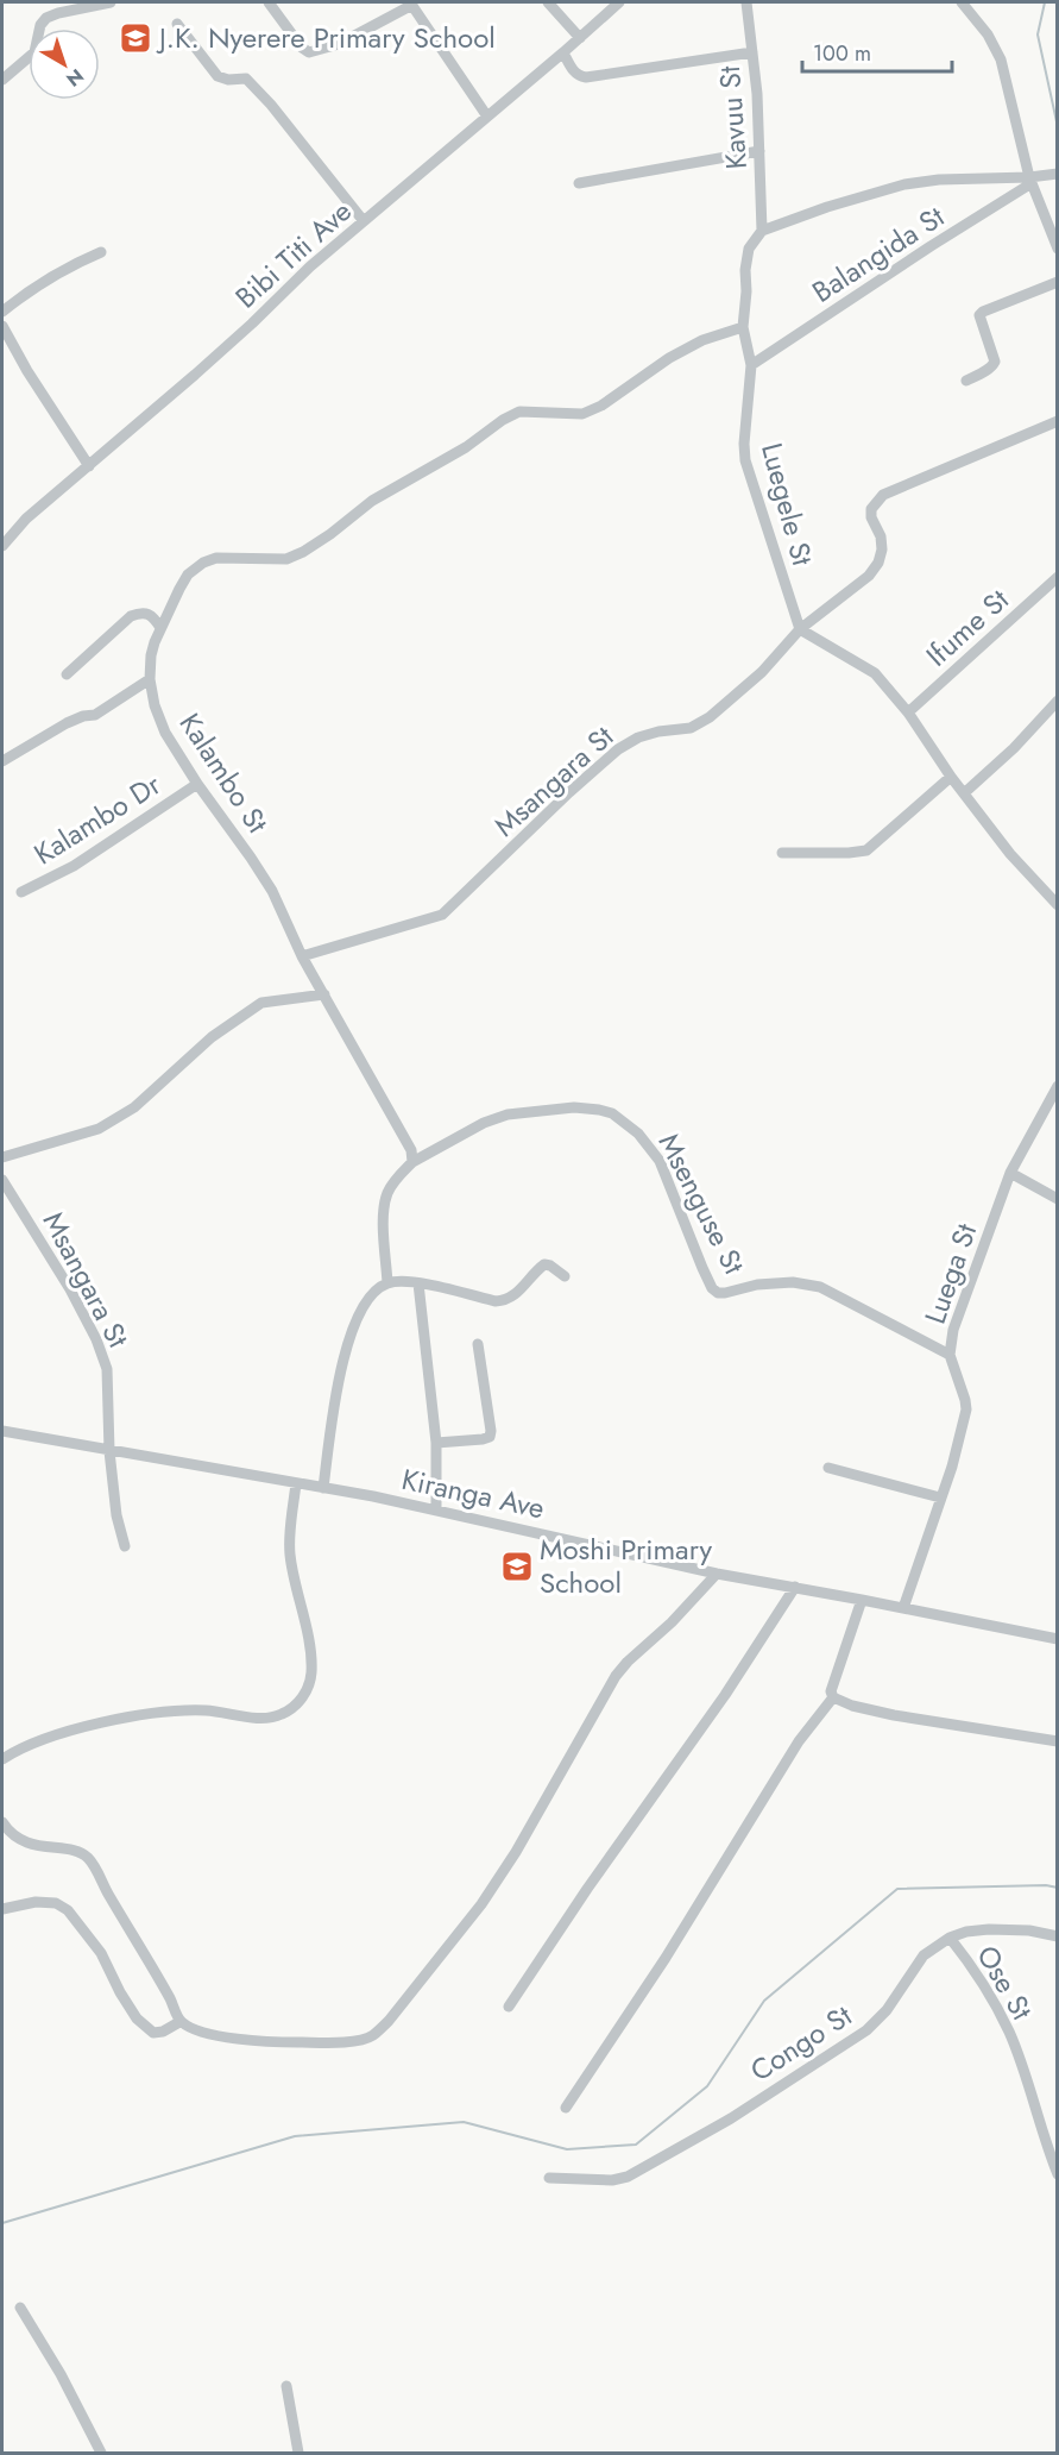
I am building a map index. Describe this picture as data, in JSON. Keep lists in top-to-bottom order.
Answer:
{
  "streets": {
    "street": [
      "Kavuu St",
      "Bibi Titi Ave",
      "Balangida St",
      "Luegele St",
      "Ifume St",
      "Kalambo St",
      "Msangara St",
      "Kalambo Dr",
      "Msenguse St",
      "Luega St",
      "Kiranga Ave",
      "Ose St",
      "Congo St"
    ]
  },
  "crossings": [
    ["Kavuu St", "Luegele St"],
    ["Balangida St", "Luegele St"],
    ["Luegele St", "Kalambo St"],
    ["Luegele St", "Msangara St"],
    ["Kalambo St", "Msangara St"],
    ["Kalambo St", "Kalambo Dr"],
    ["Kalambo St", "Msenguse St"],
    ["Msangara St", "Kiranga Ave"],
    ["Msenguse St", "Luega St"],
    ["Luega St", "Kiranga Ave"],
    ["Ose St", "Congo St"]
  ],
  "places": {
    "school or university": ["J.K. Nyerere Primary School", "Moshi Primary School"]
  },
  "scale_bar": "100 m",
  "north": "bottom right"
}
